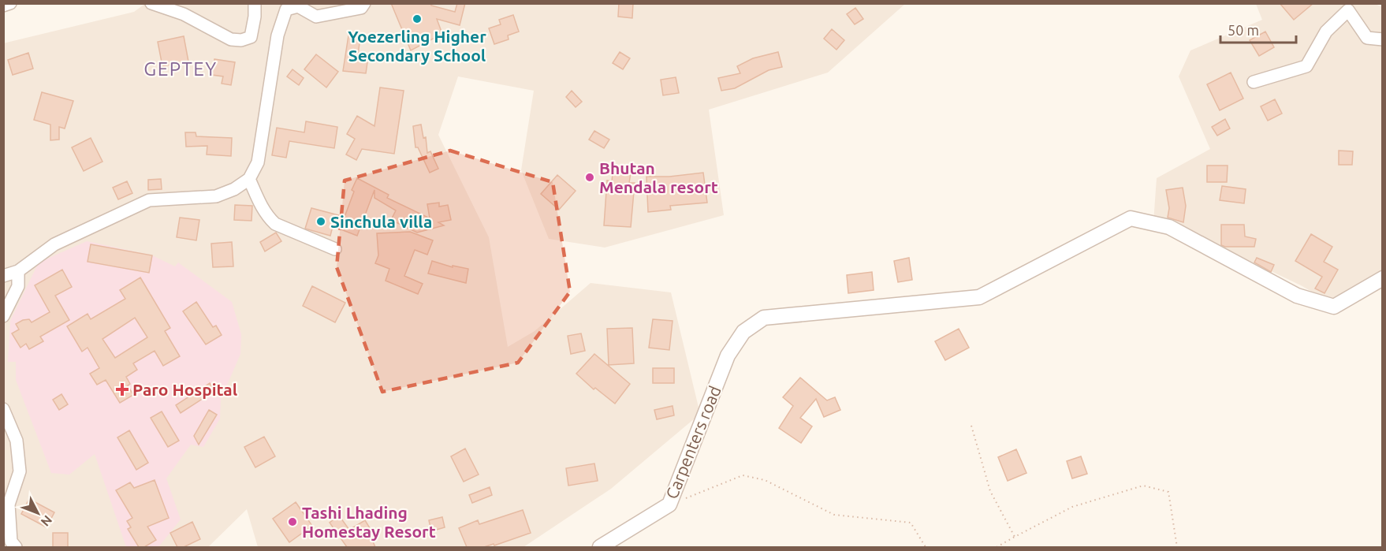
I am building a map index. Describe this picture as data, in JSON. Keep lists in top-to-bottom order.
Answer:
{
  "streets": {
    "street": ["Carpenters road"]
  },
  "districts": ["GEPTEY"],
  "places": {
    "other": [
      "Yoezerling Higher Secondary School",
      "Bhutan Mendala resort",
      "Sinchula villa",
      "Tashi Lhading Homestay Resort"
    ],
    "health": ["Paro Hospital"]
  },
  "scale_bar": "50 m",
  "north": "bottom right"
}
